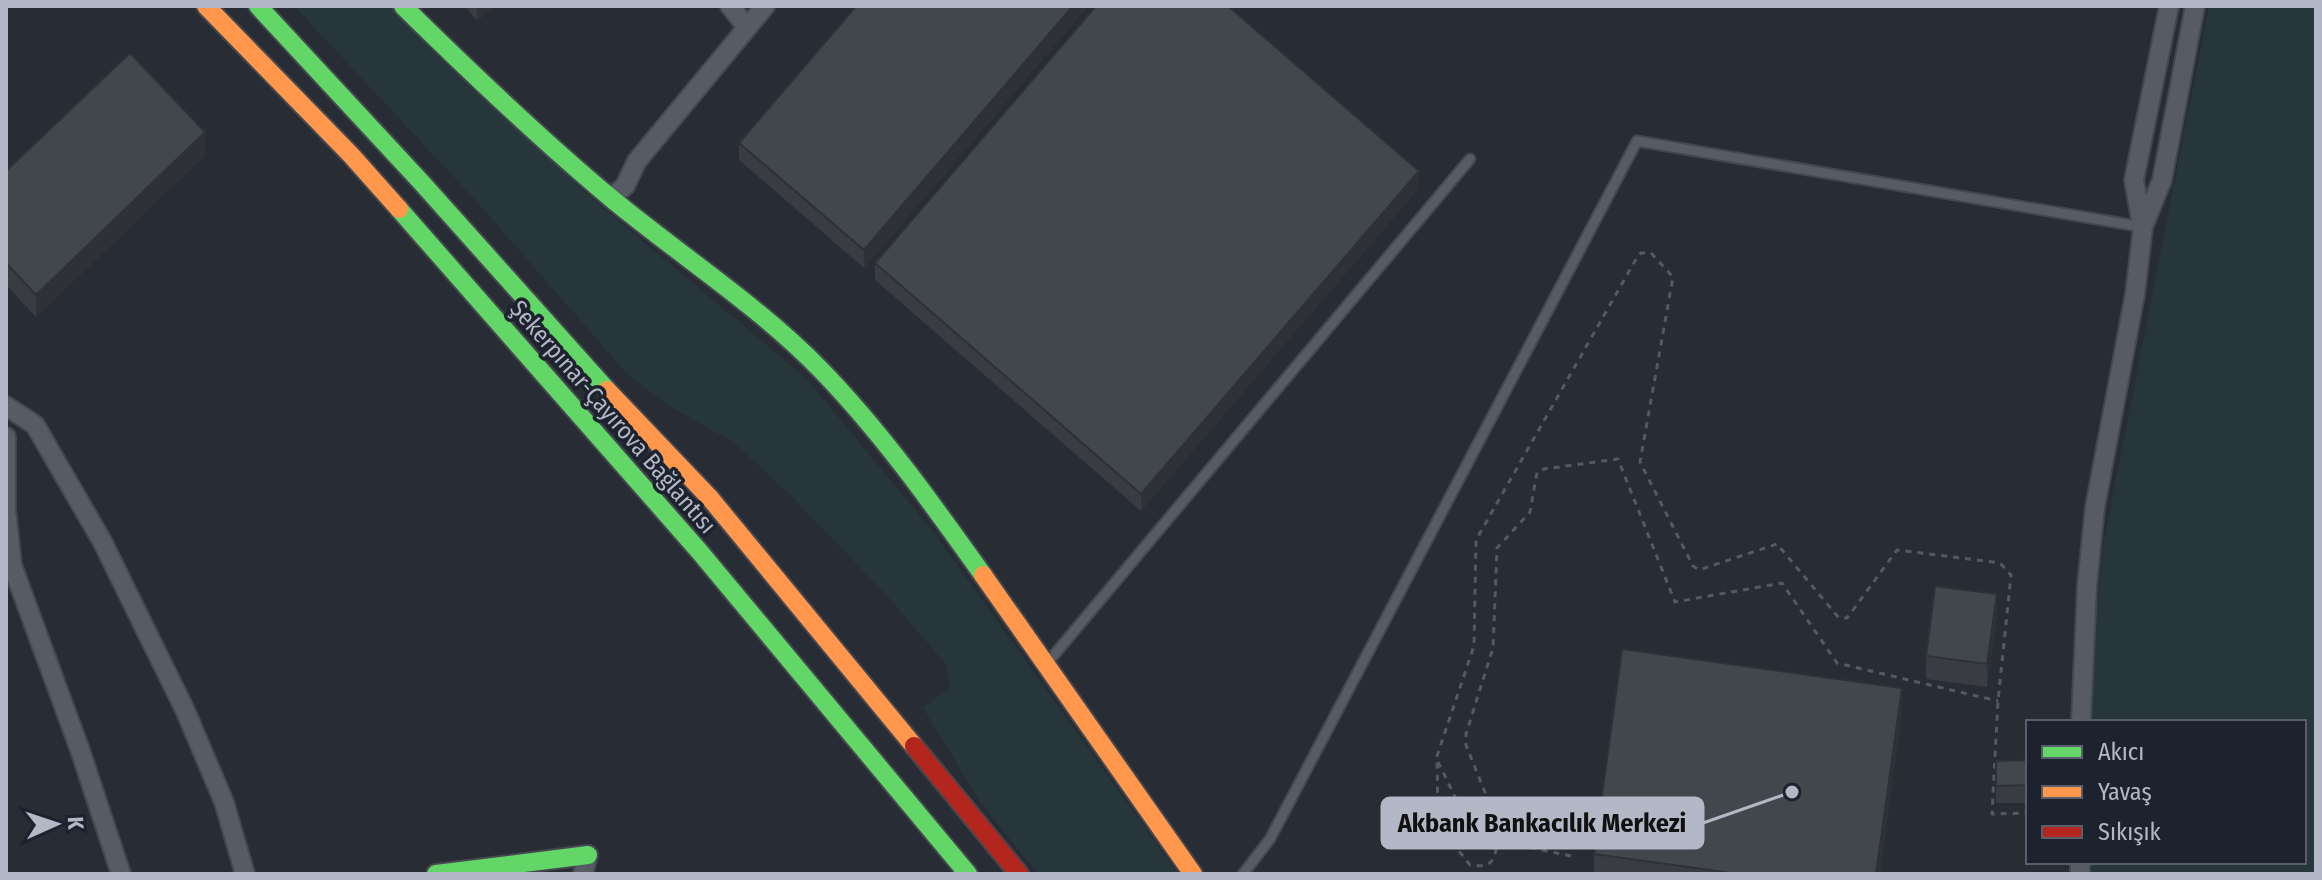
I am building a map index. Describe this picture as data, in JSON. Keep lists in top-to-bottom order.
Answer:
{
  "streets": {
    "main road": ["Şekerpınar-Çayırova Bağlantısı"]
  },
  "places": ["Akbank Bankacılık Merkezi"],
  "legend": ["Akıcı", "Yavaş", "Sıkışık"],
  "north": "right"
}
